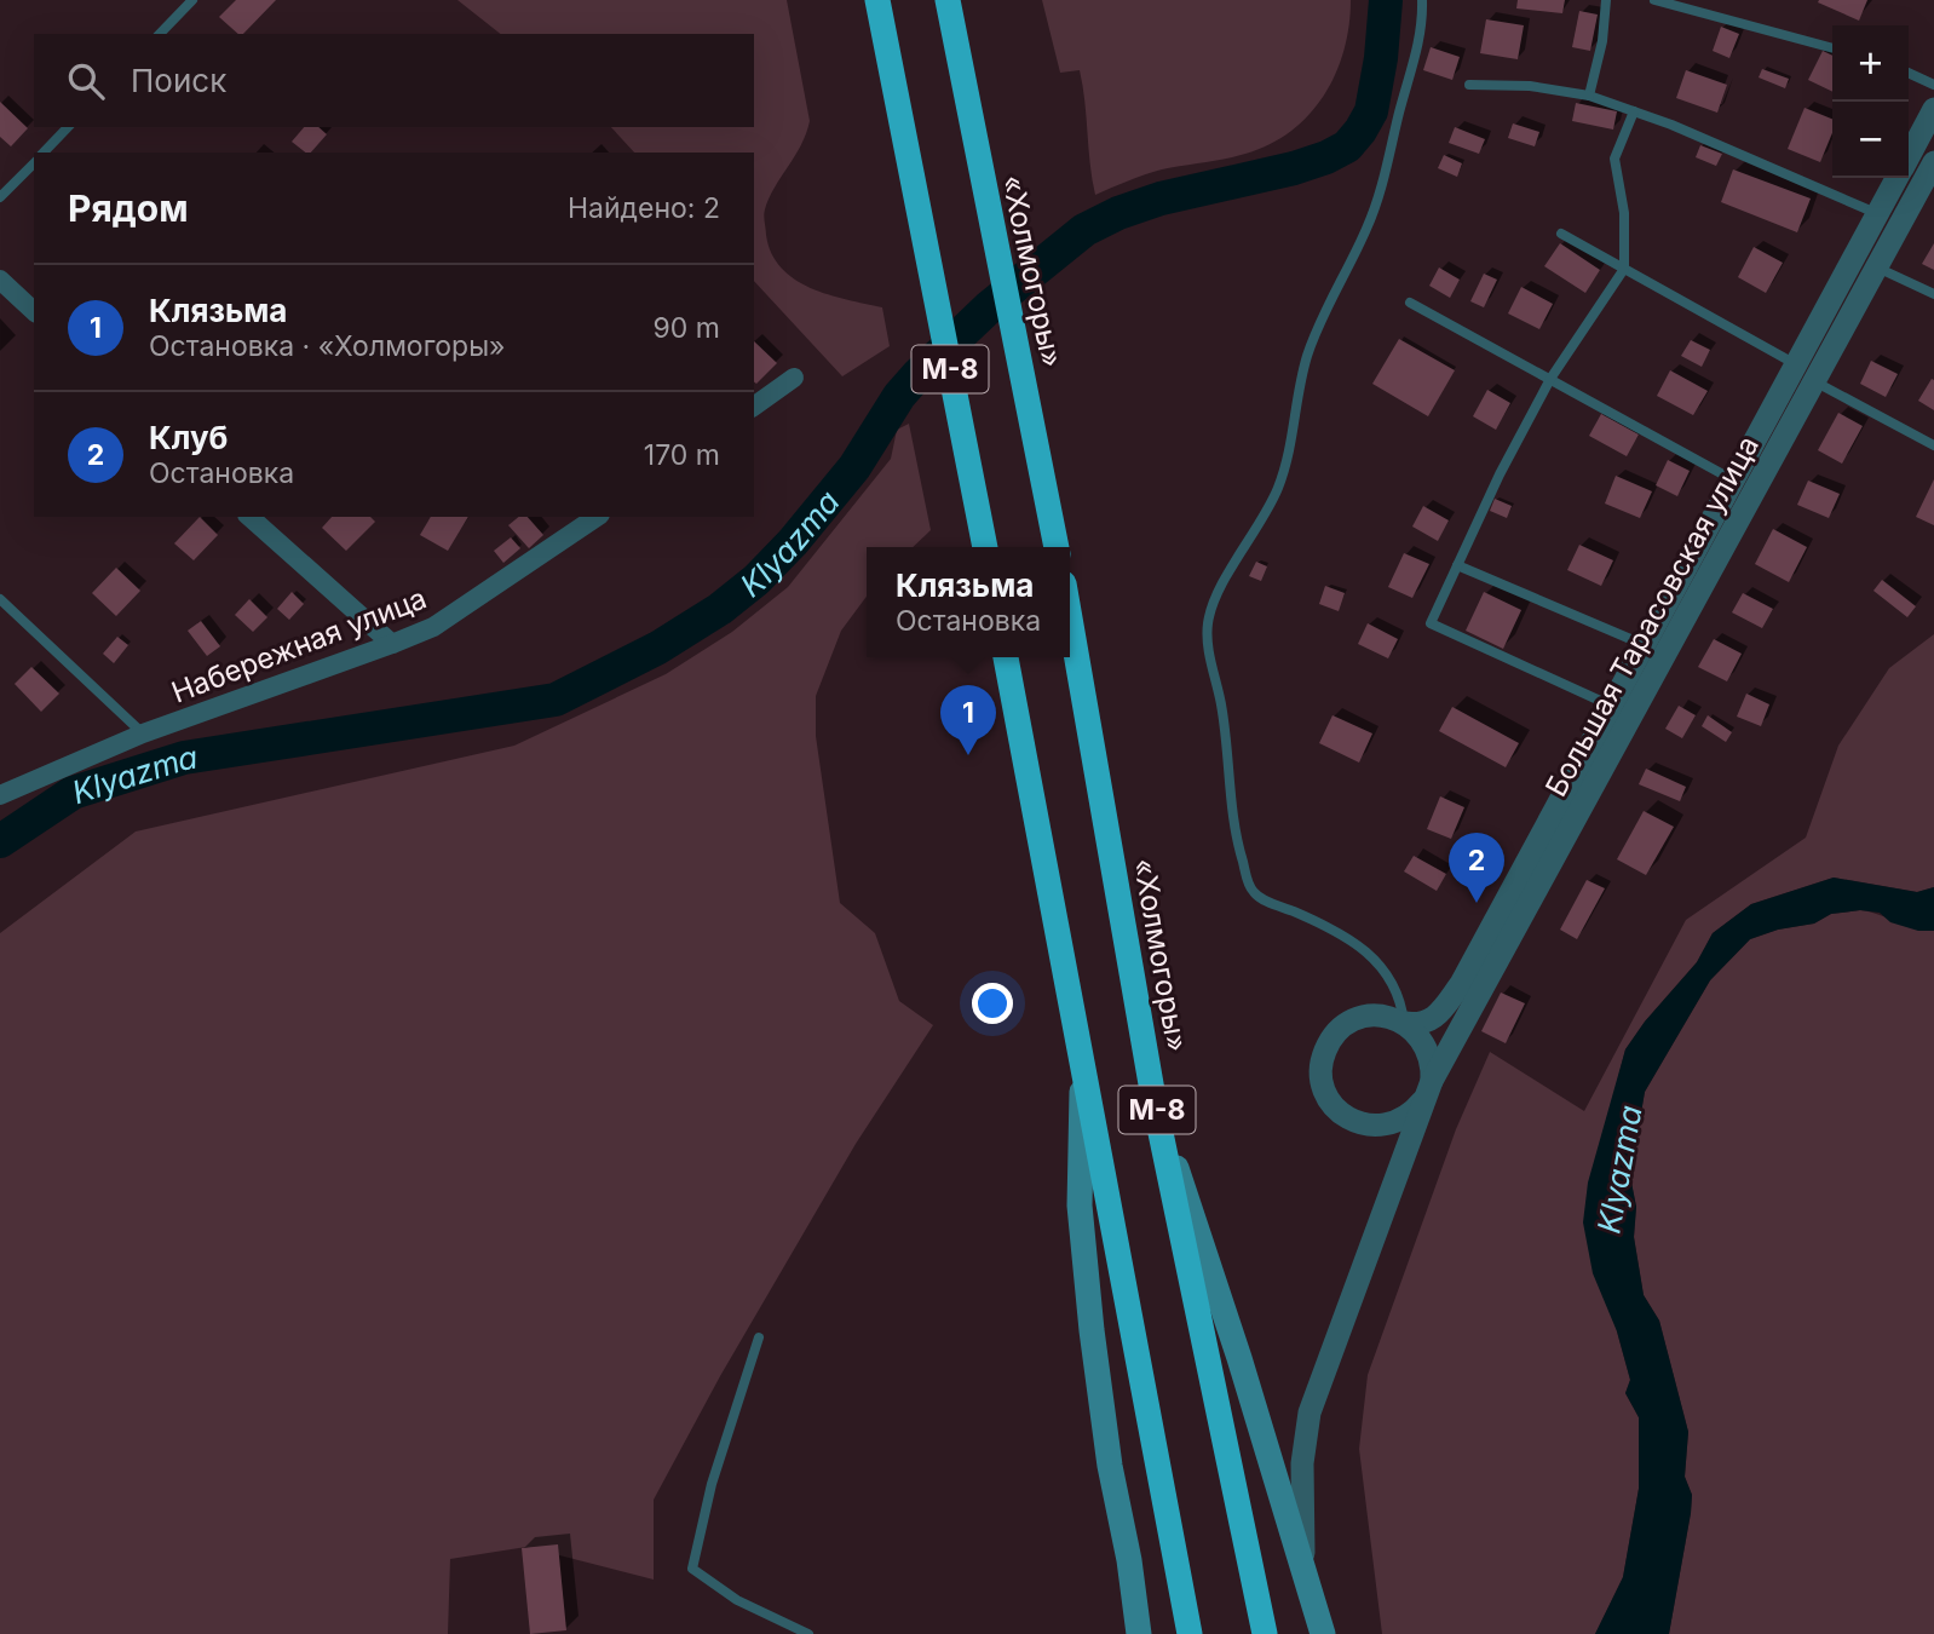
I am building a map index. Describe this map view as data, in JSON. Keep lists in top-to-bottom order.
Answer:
{
  "streets": {
    "highway": ["«Холмогоры»", "М-8"],
    "street": ["Большая Тарасовская улица", "Набережная улица"]
  },
  "water": ["Klyazma"],
  "page": {
    "map_buttons": ["+", "−"],
    "search": "Поиск",
    "heading": ["Рядом", "Найдено: 2"],
    "list": [
      {
        "mark": "1",
        "name": "Клязьма",
        "note": "Остановка · «Холмогоры»",
        "value": "90 m"
      },
      {
        "mark": "2",
        "name": "Клуб",
        "note": "Остановка",
        "value": "170 m"
      }
    ],
    "popup": ["Клязьма", "Остановка"],
    "pins": ["1", "2"]
  }
}
